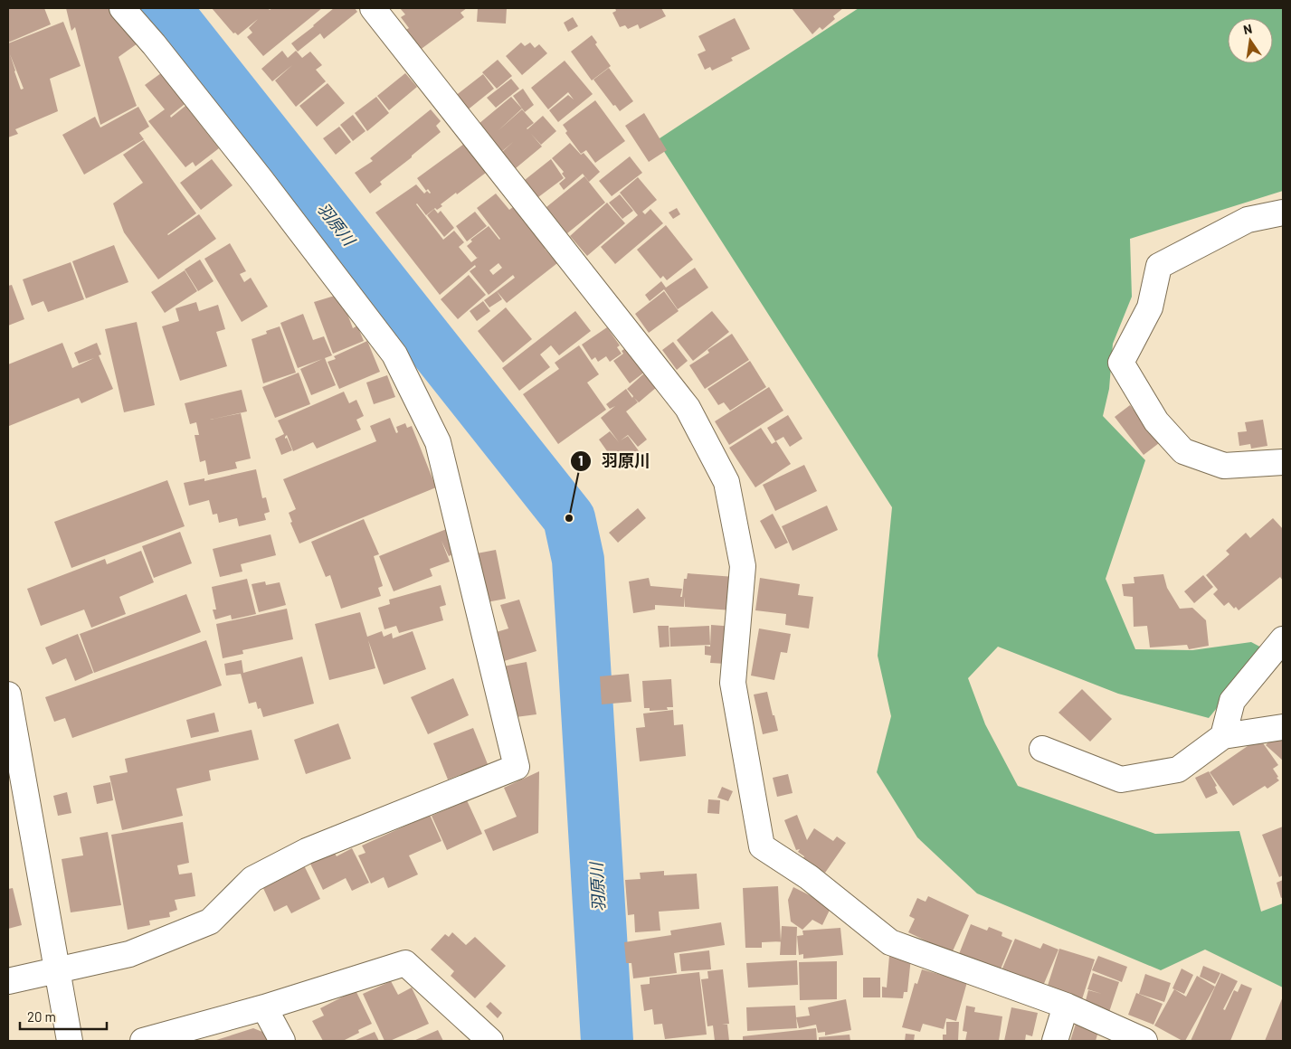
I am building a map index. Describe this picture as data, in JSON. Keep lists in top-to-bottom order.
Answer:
{
  "water": ["羽原川"],
  "places": ["羽原川"],
  "scale_bar": "20 m",
  "north": "top"
}
